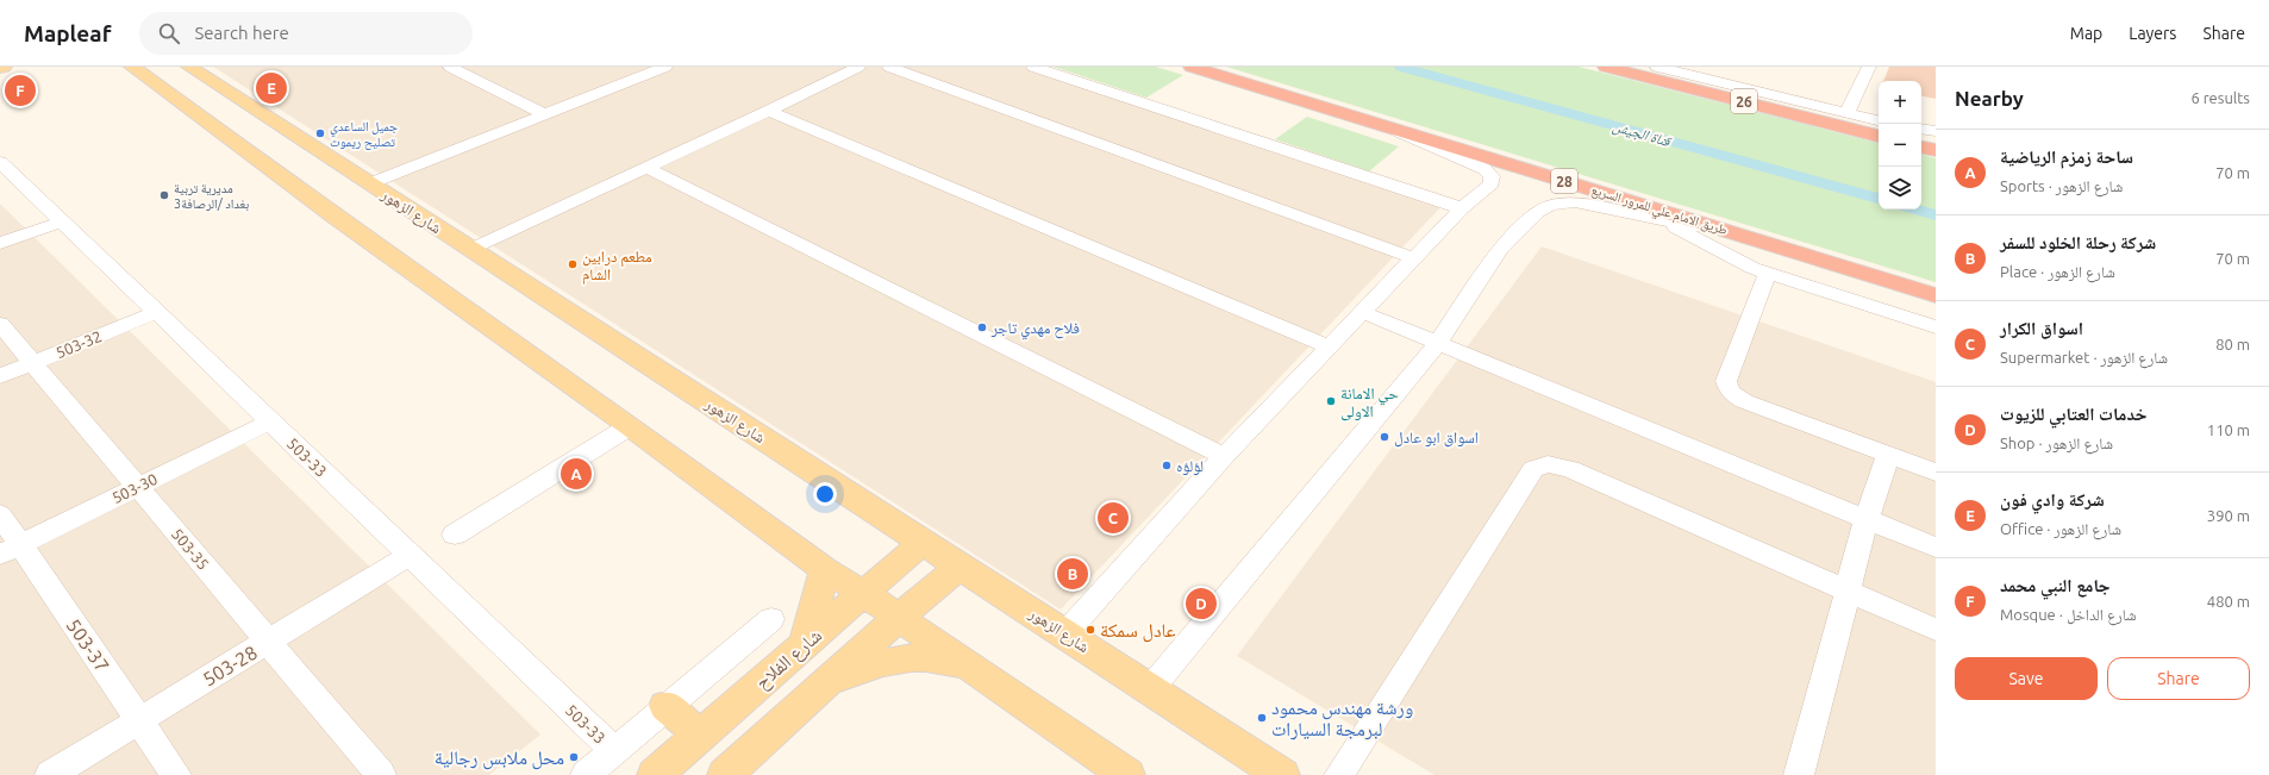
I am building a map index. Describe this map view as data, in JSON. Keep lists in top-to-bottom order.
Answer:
{
  "streets": {
    "highway": ["26", "28", "طريق الامام علي للمرور السريع"],
    "main road": ["شارع الزهور", "شارع الفلاح"],
    "street": [
      "503-32",
      "503-33",
      "503-30",
      "503-35",
      "503-37",
      "503-28"
    ]
  },
  "crossings": [
    ["شارع الزهور", "شارع الفلاح"],
    ["503-32", "503-33"],
    ["503-32", "503-35"],
    ["503-33", "503-30"],
    ["503-33", "503-28"],
    ["503-30", "503-35"],
    ["503-30", "503-37"],
    ["503-35", "503-28"],
    ["503-37", "503-28"]
  ],
  "water": ["قناة الجيش"],
  "places": [
    "جميل الساعدي تصليح ريموت",
    "مديرية تربية بغداد /الرصافة3",
    "مطعم درابين الشام",
    "فلاح مهدي تاجر",
    "حي الامانة الاولى",
    "اسواق ابو عادل",
    "لؤلؤه",
    "عادل سمكة",
    "ورشة مهندس محمود لبرمجة السيارات",
    "محل ملابس رجالية"
  ],
  "page": {
    "header": "Mapleaf",
    "search": "Search here",
    "nav": ["Map", "Layers", "Share"],
    "heading": ["Nearby", "6 results"],
    "pins": [
      "E",
      "F",
      "A",
      "C",
      "B",
      "D"
    ],
    "map_buttons": ["+", "−"],
    "list": [
      {
        "mark": "A",
        "name": "ساحة زمزم الرياضية",
        "note": "Sports · شارع الزهور",
        "value": "70 m"
      },
      {
        "mark": "B",
        "name": "شركة رحلة الخلود للسفر",
        "note": "Place · شارع الزهور",
        "value": "70 m"
      },
      {
        "mark": "C",
        "name": "اسواق الكرار",
        "note": "Supermarket · شارع الزهور",
        "value": "80 m"
      },
      {
        "mark": "D",
        "name": "خدمات العتابي للزيوت",
        "note": "Shop · شارع الزهور",
        "value": "110 m"
      },
      {
        "mark": "E",
        "name": "شركة وادي فون",
        "note": "Office · شارع الزهور",
        "value": "390 m"
      },
      {
        "mark": "F",
        "name": "جامع النبي محمد",
        "note": "Mosque · شارع الداخل",
        "value": "480 m"
      }
    ],
    "buttons": ["Save", "Share"]
  }
}
